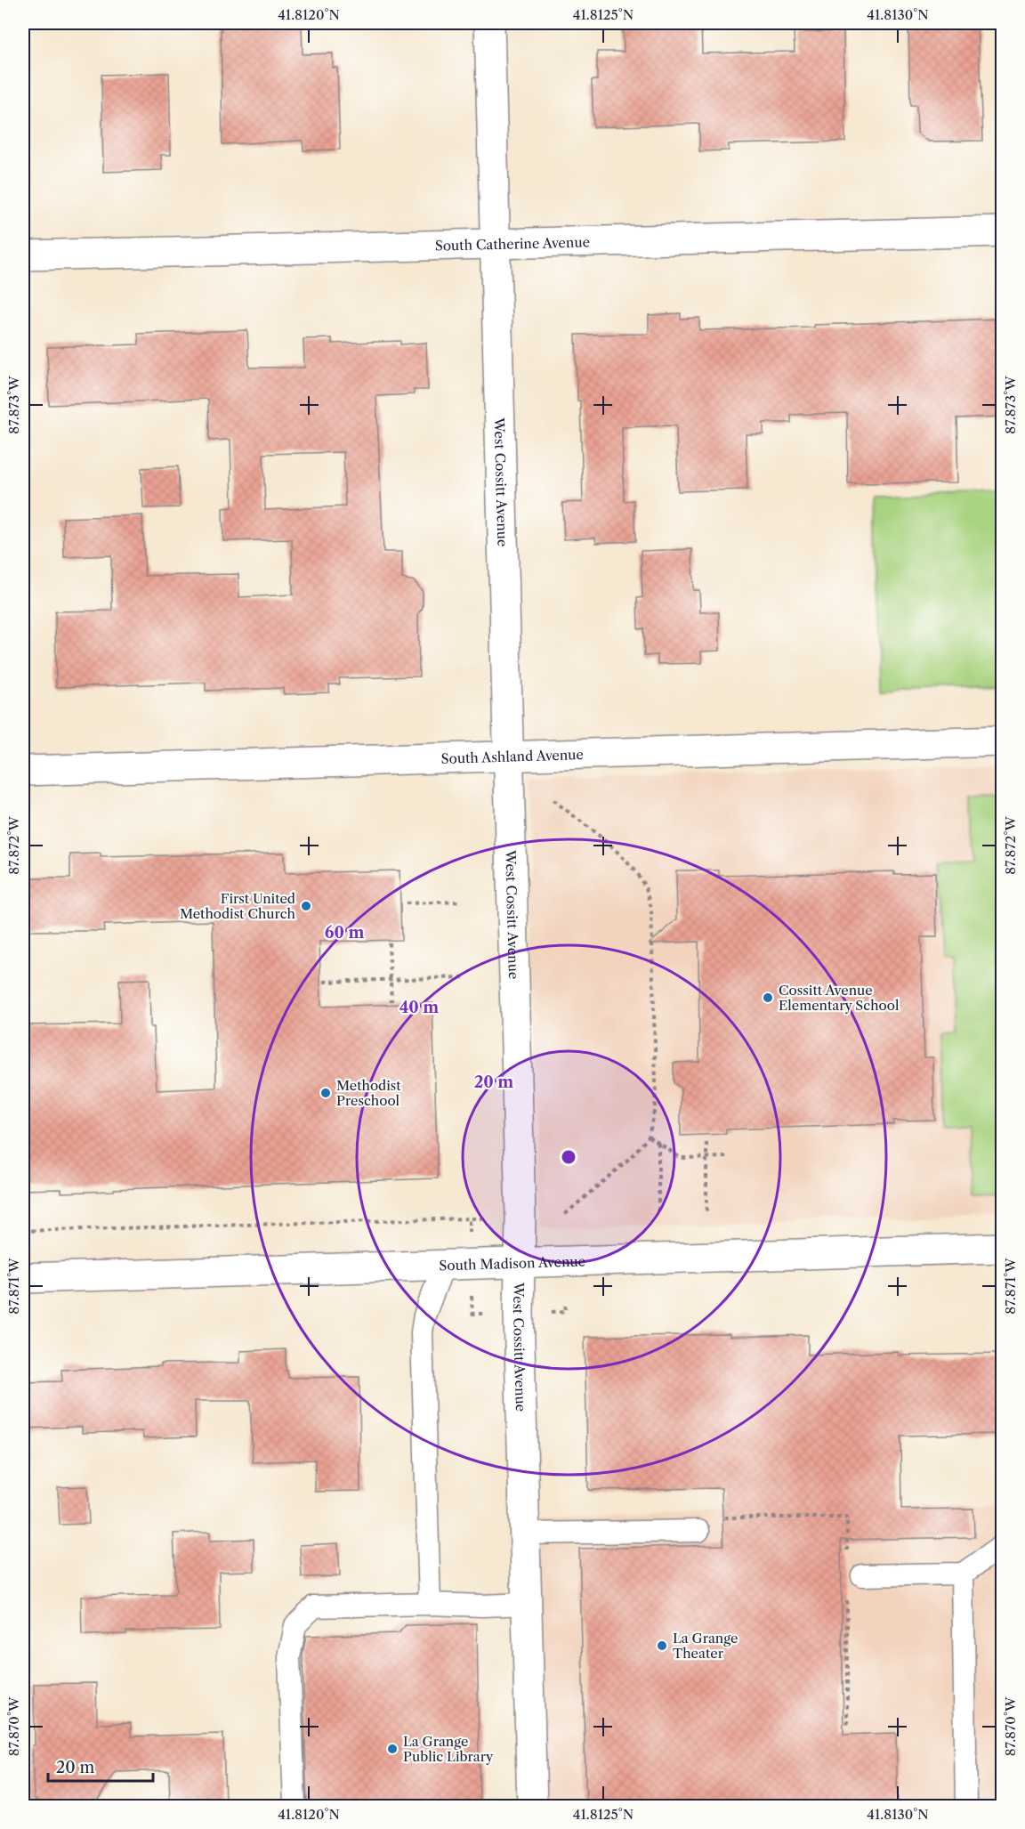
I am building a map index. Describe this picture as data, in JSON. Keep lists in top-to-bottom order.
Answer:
{
  "streets": {
    "street": [
      "South Catherine Avenue",
      "West Cossitt Avenue",
      "South Ashland Avenue",
      "South Madison Avenue"
    ]
  },
  "crossings": [
    ["South Catherine Avenue", "West Cossitt Avenue"],
    ["West Cossitt Avenue", "South Ashland Avenue"],
    ["West Cossitt Avenue", "South Madison Avenue"]
  ],
  "places": [
    "First United Methodist Church",
    "Cossitt Avenue Elementary School",
    "Methodist Preschool",
    "La Grange Theater",
    "La Grange Public Library"
  ],
  "scale_bar": "20 m",
  "coordinates": [
    "41.8120°N",
    "41.8125°N",
    "41.8130°N",
    "87.873°W",
    "87.872°W",
    "87.871°W",
    "87.870°W"
  ],
  "rings": ["60 m", "40 m", "20 m"]
}
